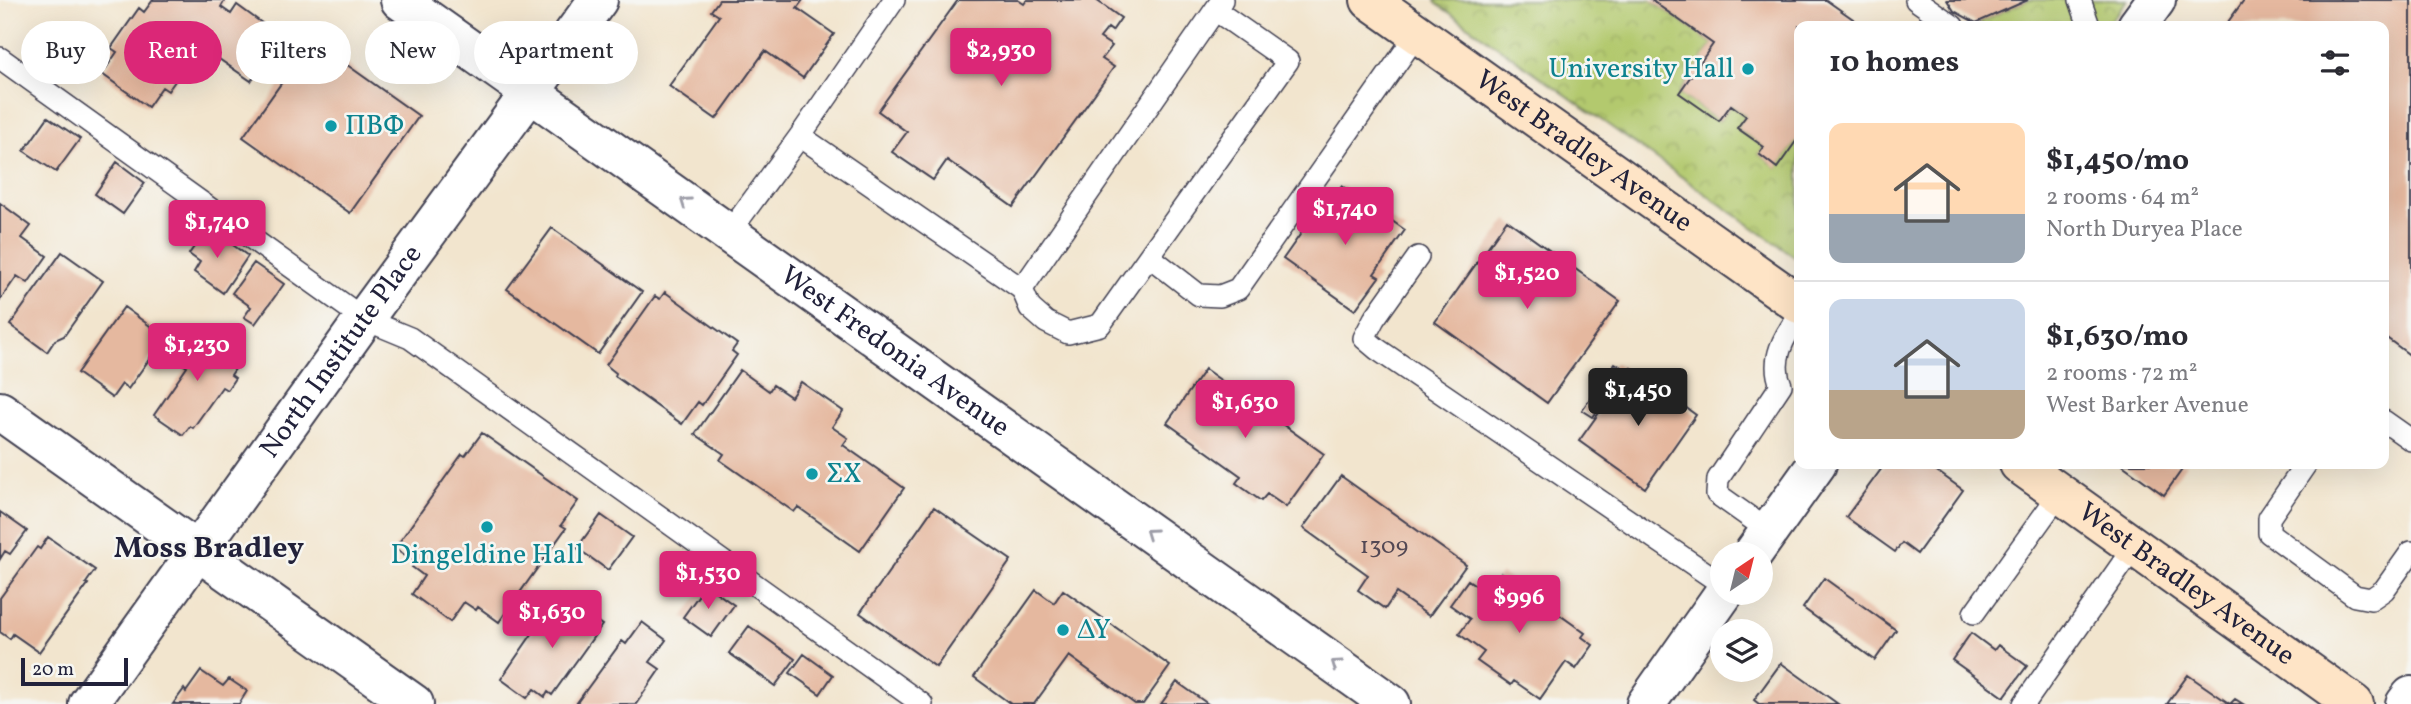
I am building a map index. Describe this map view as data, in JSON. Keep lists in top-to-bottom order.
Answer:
{
  "streets": {
    "street": ["West Bradley Avenue", "North Institute Place", "West Fredonia Avenue"]
  },
  "crossings": [
    ["North Institute Place", "West Fredonia Avenue"]
  ],
  "one_way": ["West Fredonia Avenue"],
  "districts": ["Moss Bradley"],
  "places": [
    "University Hall",
    "ΠΒΦ",
    "ΣΧ",
    "Dingeldine Hall",
    "ΔΥ"
  ],
  "house_numbers": ["1309"],
  "scale_bar": "20 m",
  "north": "top right",
  "page": {
    "chip": [
      "Buy",
      "Rent",
      "Filters",
      "New",
      "Apartment"
    ],
    "heading": "10 homes",
    "price": [
      "$2,930",
      "$1,740",
      "$1,740",
      "$1,520",
      "$1,230",
      "$1,450",
      "$1,630",
      "$1,530",
      "$996",
      "$1,630"
    ],
    "list": [
      {
        "name": "$1,450/mo",
        "note": "2 rooms · 64 m² · North Duryea Place"
      },
      {
        "name": "$1,630/mo",
        "note": "2 rooms · 72 m² · West Barker Avenue"
      }
    ],
    "scale": "20 m"
  }
}
